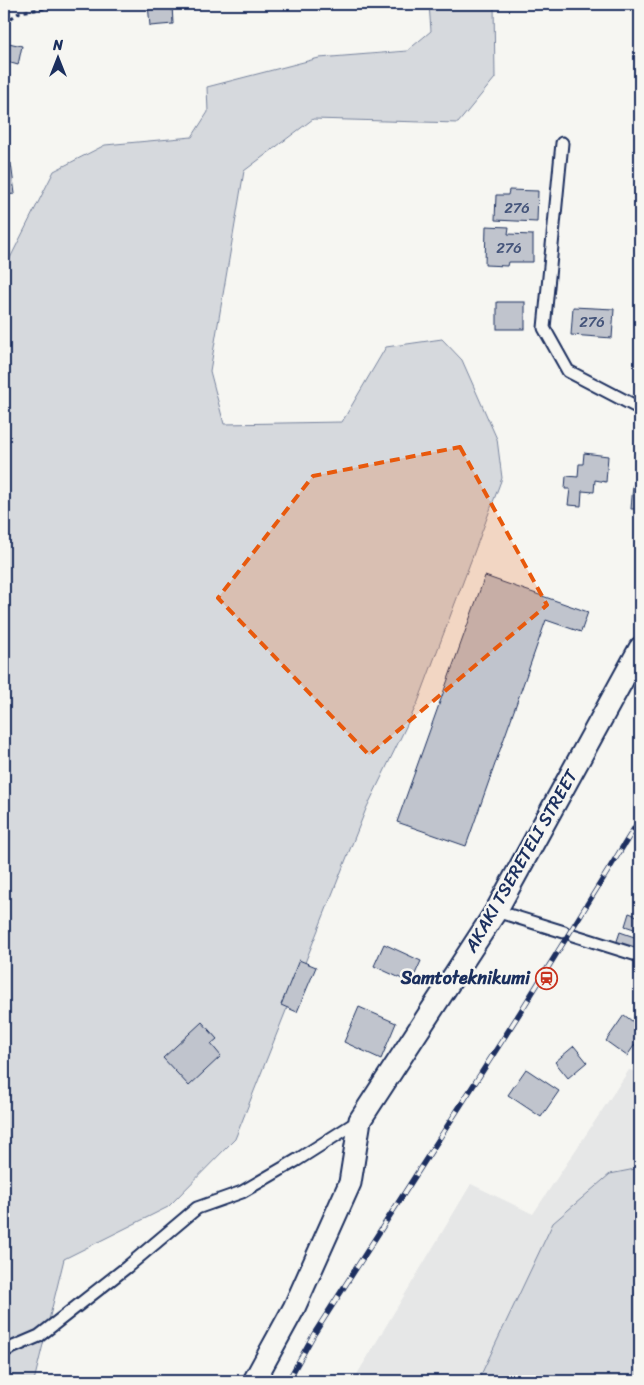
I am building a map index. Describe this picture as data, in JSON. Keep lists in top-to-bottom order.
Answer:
{
  "streets": {
    "street": ["AKAKI TSERETELI STREET"]
  },
  "places": {
    "station": ["Samtoteknikumi"]
  },
  "house_numbers": ["276", "276", "276"],
  "north": "top"
}
